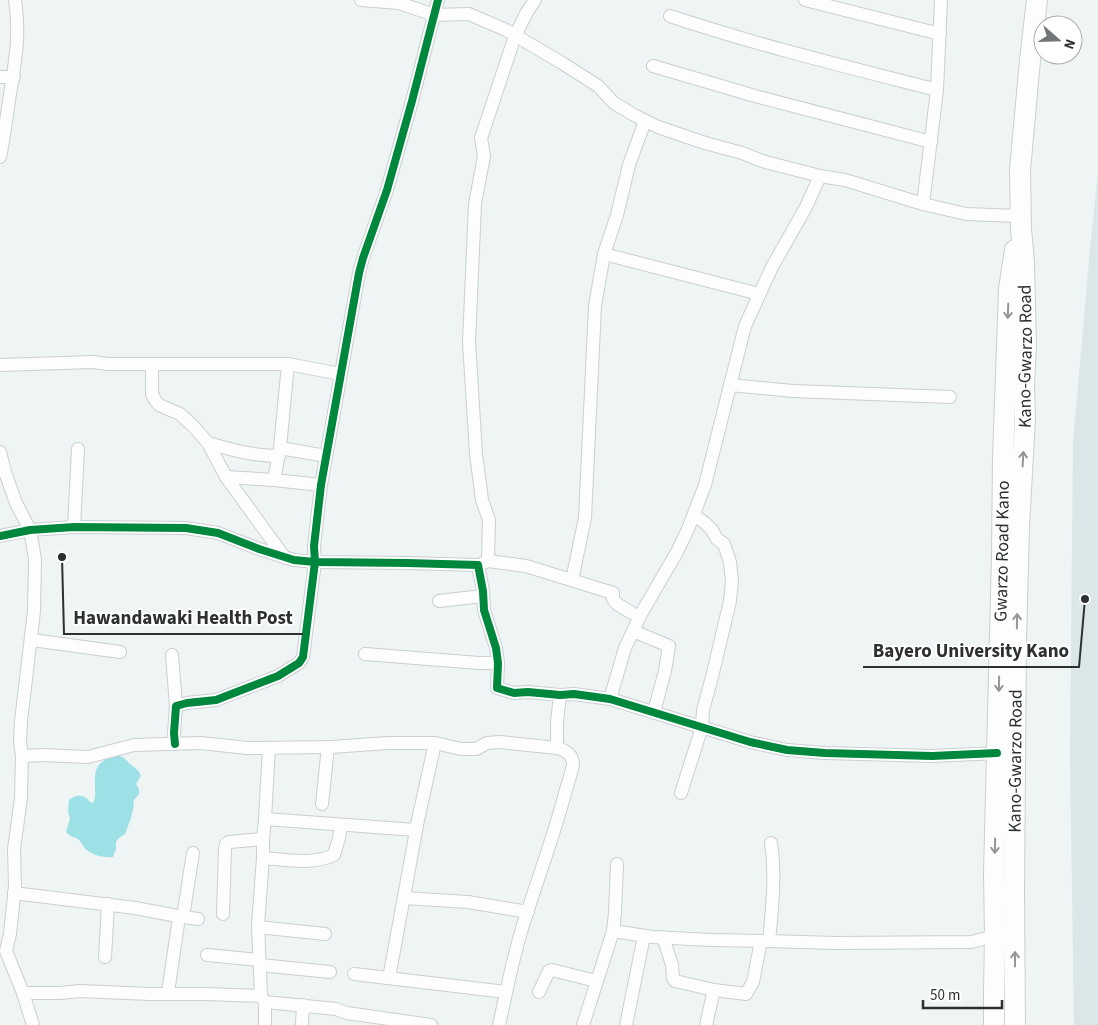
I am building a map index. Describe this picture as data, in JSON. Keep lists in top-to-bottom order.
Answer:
{
  "streets": {
    "main road": ["Kano-Gwarzo Road", "Gwarzo Road Kano"]
  },
  "crossings": [
    ["Kano-Gwarzo Road", "Gwarzo Road Kano"]
  ],
  "one_way": ["Kano-Gwarzo Road", "Gwarzo Road Kano"],
  "places": ["Hawandawaki Health Post", "Bayero University Kano"],
  "scale_bar": "50 m",
  "north": "right"
}
